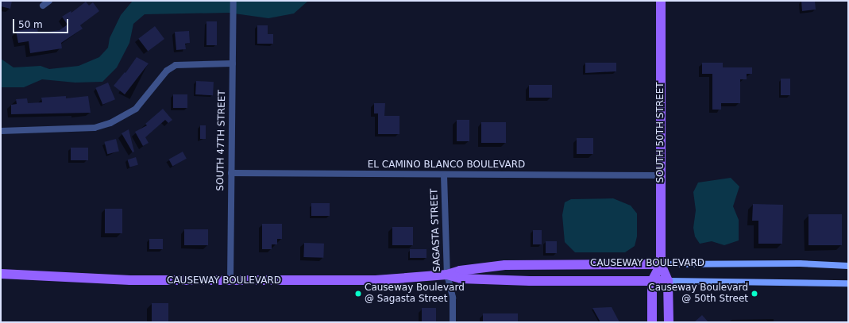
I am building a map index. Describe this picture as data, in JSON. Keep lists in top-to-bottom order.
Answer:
{
  "streets": {
    "main road": ["SOUTH 50TH STREET", "CAUSEWAY BOULEVARD"],
    "street": ["SOUTH 47TH STREET", "EL CAMINO BLANCO BOULEVARD", "SAGASTA STREET"]
  },
  "crossings": [
    ["SOUTH 50TH STREET", "EL CAMINO BLANCO BOULEVARD"],
    ["SOUTH 50TH STREET", "CAUSEWAY BOULEVARD"],
    ["SOUTH 47TH STREET", "EL CAMINO BLANCO BOULEVARD"],
    ["SOUTH 47TH STREET", "CAUSEWAY BOULEVARD"],
    ["EL CAMINO BLANCO BOULEVARD", "SAGASTA STREET"],
    ["SAGASTA STREET", "CAUSEWAY BOULEVARD"]
  ],
  "places": ["Causeway Boulevard @ Sagasta Street", "Causeway Boulevard @ 50th Street"],
  "scale_bar": "50 m"
}
